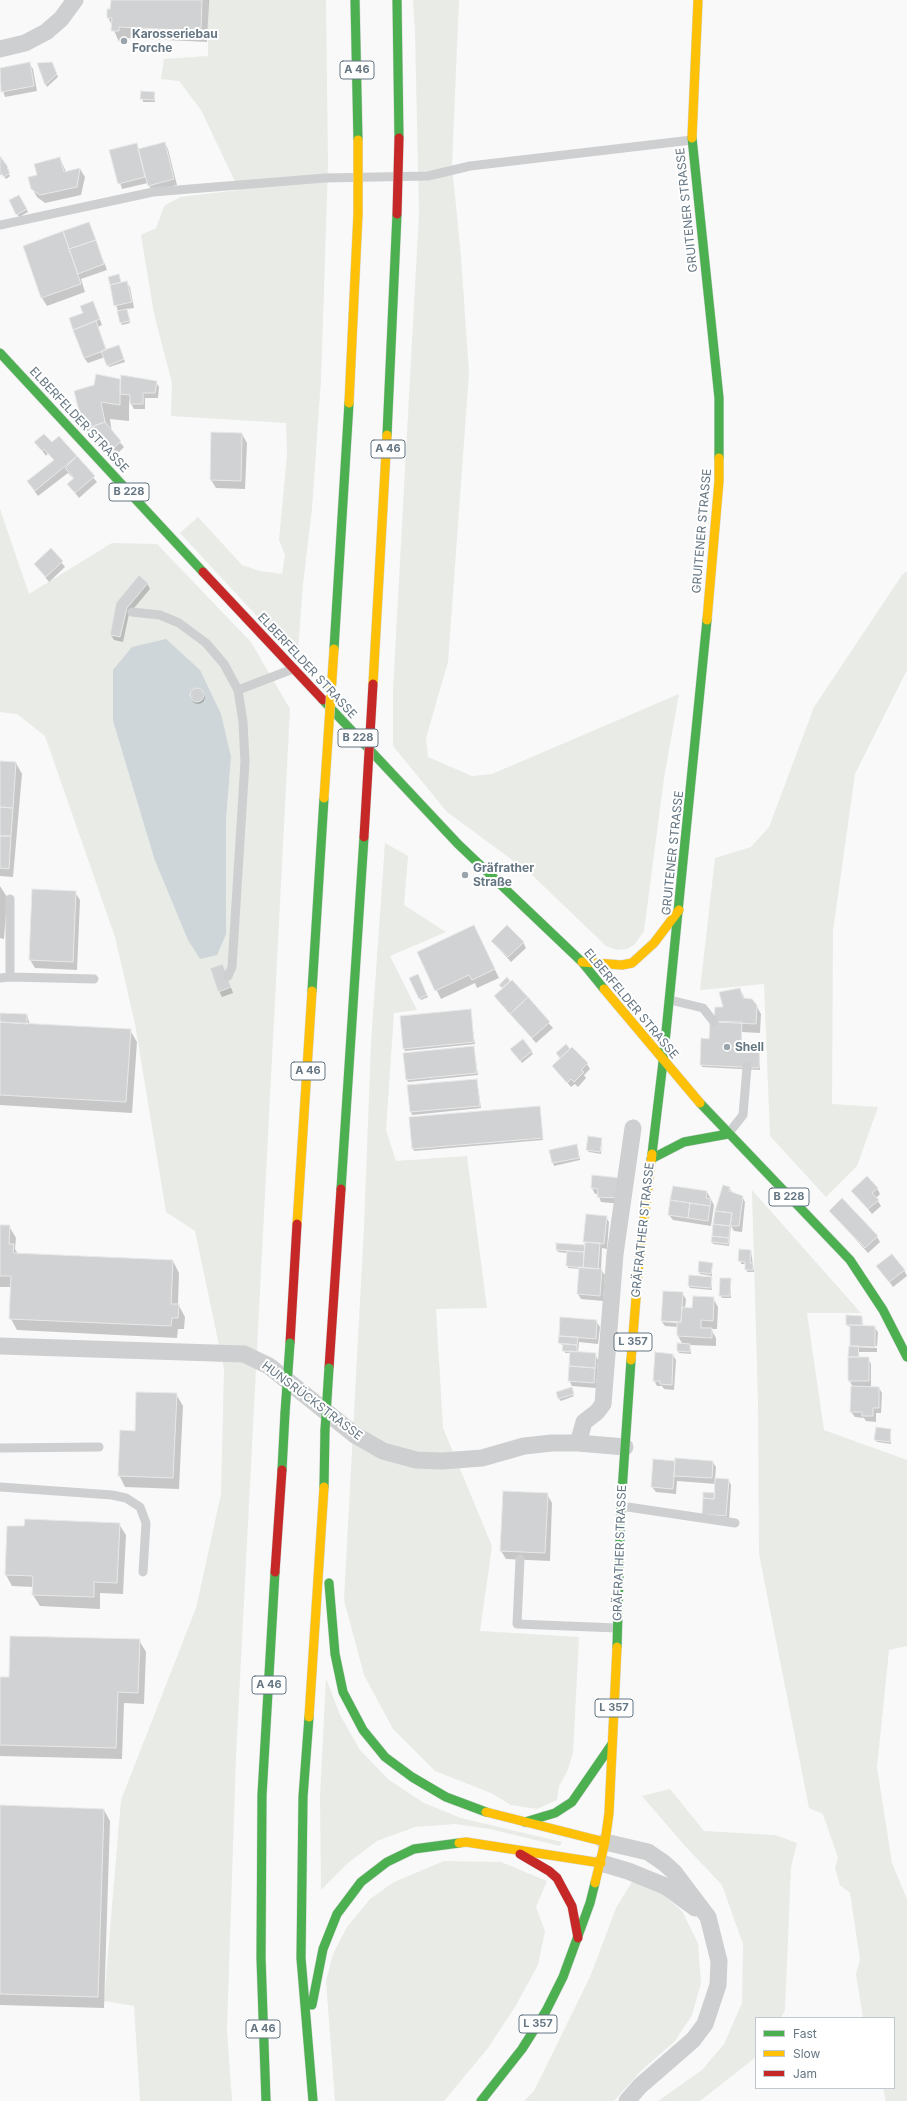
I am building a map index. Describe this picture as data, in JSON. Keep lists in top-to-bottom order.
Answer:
{
  "streets": {
    "main road": [
      "A 46",
      "GRUITENER STRASSE",
      "ELBERFELDER STRASSE",
      "B 228",
      "GRÄFRATHER STRASSE",
      "L 357"
    ],
    "street": ["HUNSRÜCKSTRASSE"]
  },
  "crossings": [
    ["GRUITENER STRASSE", "ELBERFELDER STRASSE"],
    ["GRUITENER STRASSE", "GRÄFRATHER STRASSE"],
    ["ELBERFELDER STRASSE", "GRÄFRATHER STRASSE"],
    ["GRÄFRATHER STRASSE", "L 357"],
    ["GRÄFRATHER STRASSE", "HUNSRÜCKSTRASSE"]
  ],
  "places": ["Karosseriebau Forche", "Gräfrather Straße", "Shell"],
  "legend": ["Fast", "Slow", "Jam"]
}
